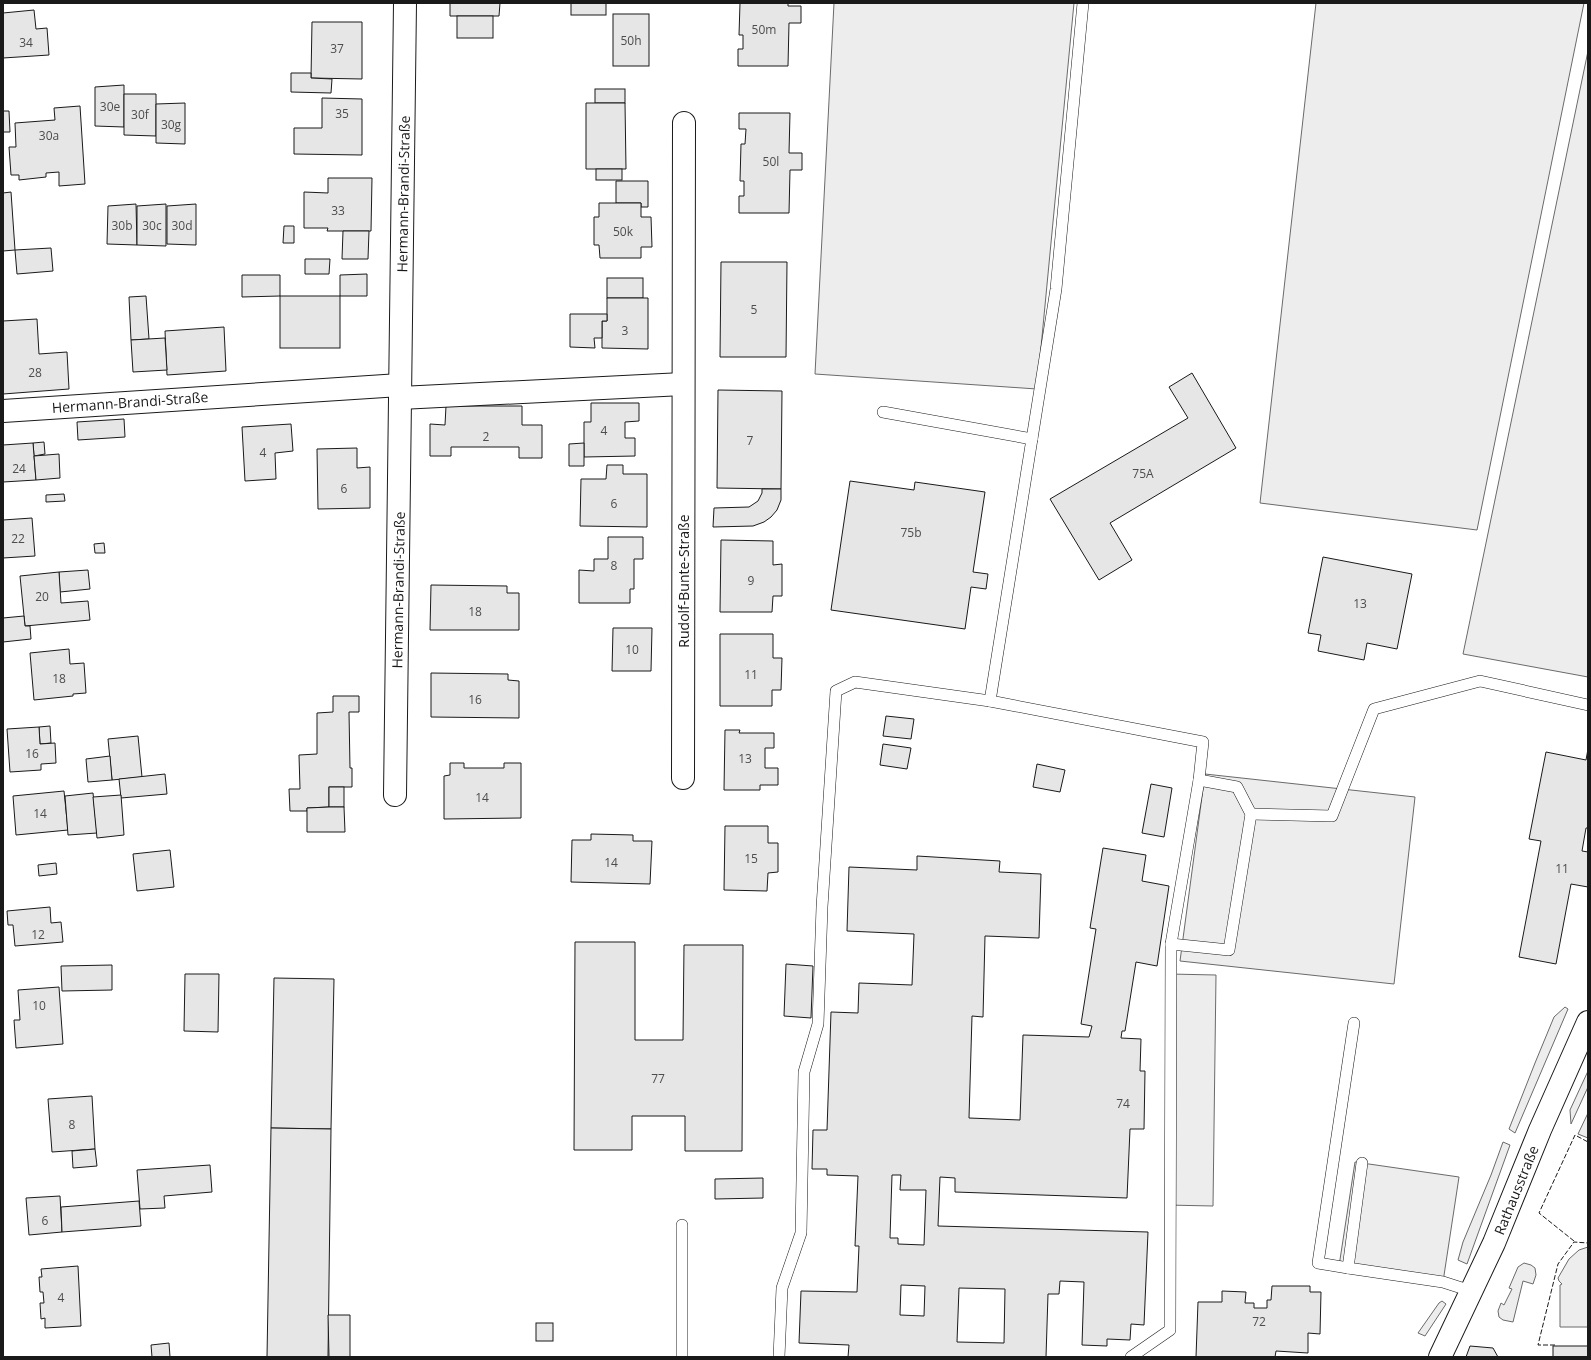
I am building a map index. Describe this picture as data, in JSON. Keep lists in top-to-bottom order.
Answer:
{
  "streets": {
    "street": ["Hermann-Brandi-Straße", "Rudolf-Bunte-Straße", "Rathausstraße"]
  },
  "house_numbers": [
    "50m",
    "50h",
    "34",
    "37",
    "30e",
    "35",
    "30f",
    "30g",
    "30a",
    "50l",
    "33",
    "30b",
    "30c",
    "30d",
    "50k",
    "5",
    "3",
    "28",
    "4",
    "2",
    "7",
    "4",
    "24",
    "75A",
    "6",
    "6",
    "75b",
    "22",
    "8",
    "9",
    "20",
    "13",
    "18",
    "10",
    "11",
    "18",
    "16",
    "16",
    "13",
    "14",
    "14",
    "15",
    "14",
    "11",
    "12",
    "10",
    "77",
    "74",
    "8",
    "6",
    "4",
    "72"
  ]
}
